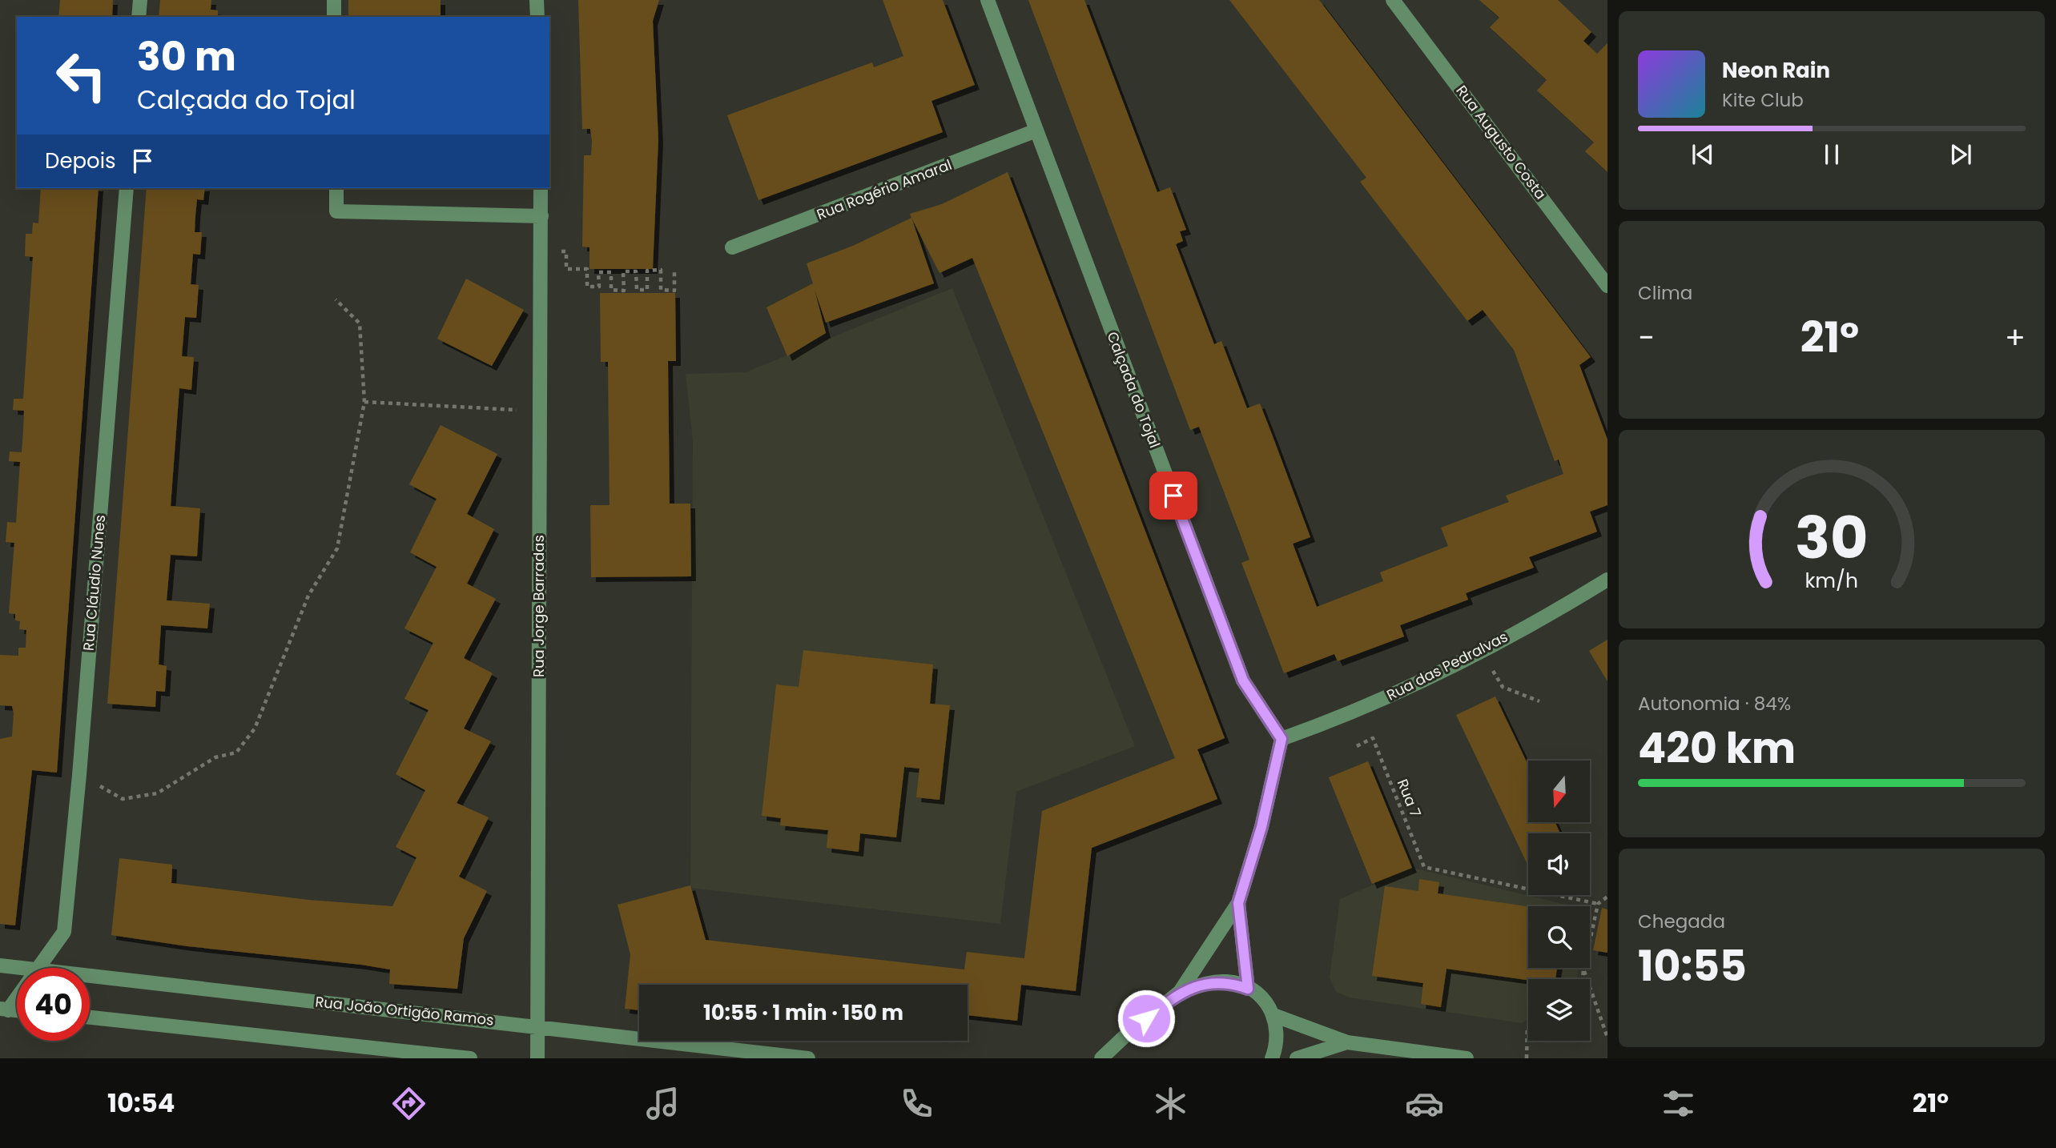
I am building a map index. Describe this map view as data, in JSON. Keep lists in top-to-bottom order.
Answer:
{
  "streets": {
    "street": [
      "Rua Augusto Costa",
      "Rua Rogério Amaral",
      "Calçada do Tojal",
      "Rua Cláudio Nunes",
      "Rua Jorge Barradas",
      "Rua das Pedralvas",
      "Rua João Ortigão Ramos"
    ],
    "path": ["Rua 7"]
  },
  "crossings": [
    ["Rua Rogério Amaral", "Calçada do Tojal"],
    ["Calçada do Tojal", "Rua das Pedralvas"],
    ["Rua Jorge Barradas", "Rua João Ortigão Ramos"]
  ],
  "north": "bottom",
  "page": {
    "turn": ["30 m", "Calçada do Tojal"],
    "song": ["Neon Rain", "Kite Club"],
    "then": "Depois",
    "tile": [
      "Clima",
      ["Autonomia · 84%", "420 km"],
      ["Chegada", "10:55"]
    ],
    "heat": ["−", "21°", "+"],
    "limit": "40",
    "trip": "10:55 · 1 min · 150 m",
    "tabs": ["10:54", "21°"],
    "gauge": ["30", "km/h"]
  }
}
